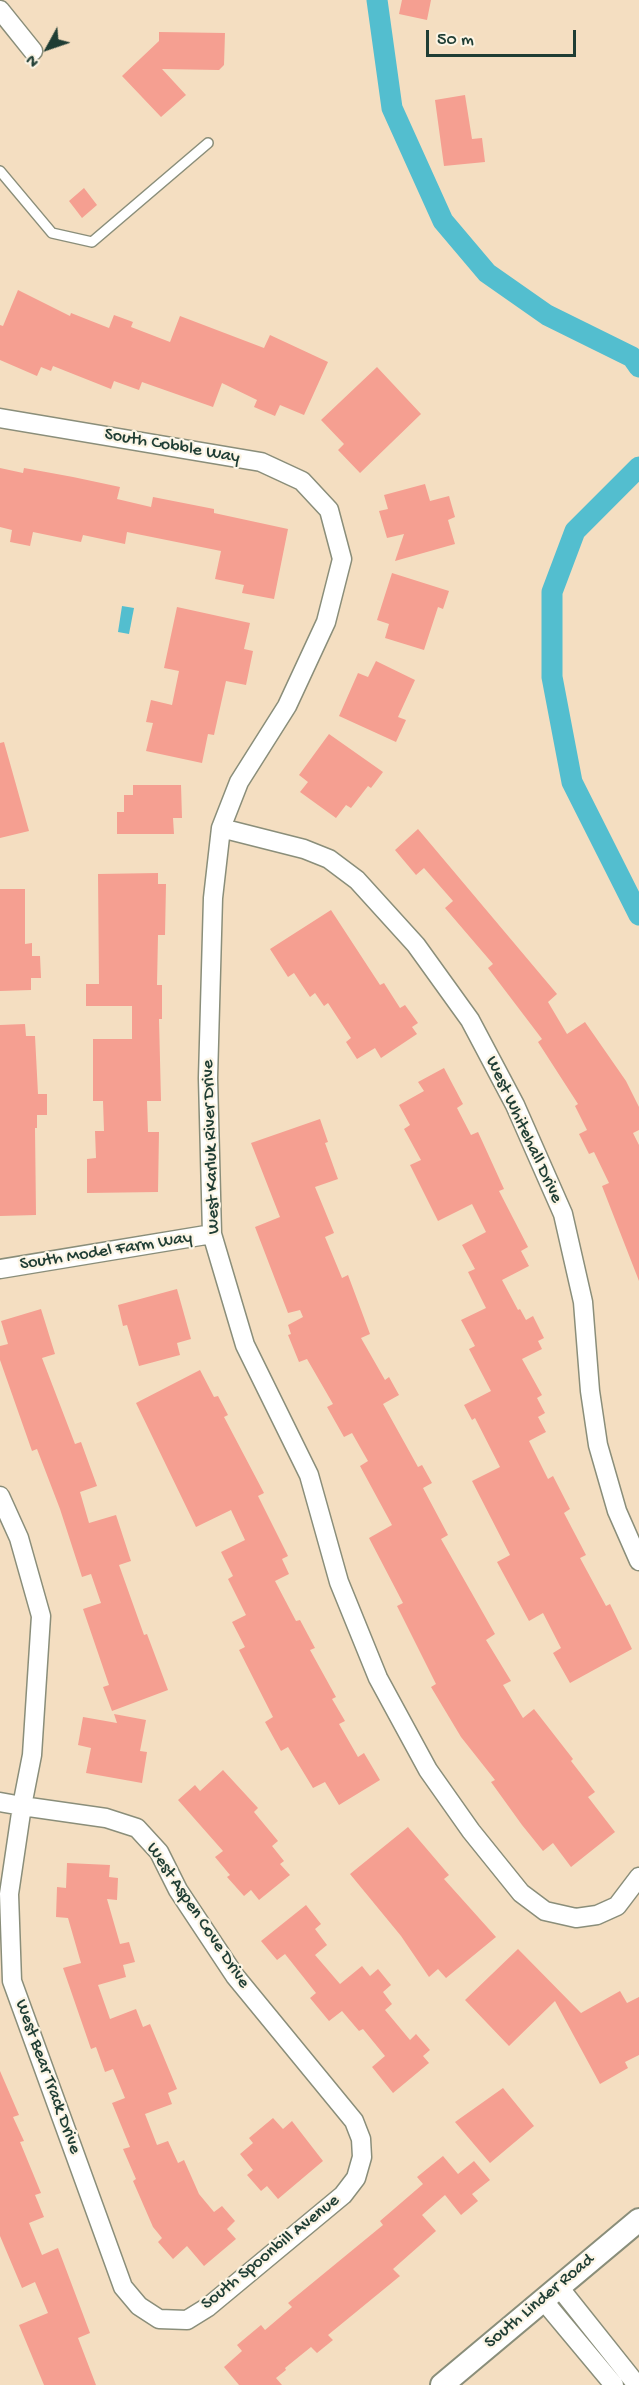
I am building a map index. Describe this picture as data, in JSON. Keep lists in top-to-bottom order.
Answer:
{
  "streets": {
    "street": [
      "South Cobble Way",
      "West Whitehall Drive",
      "West Karluk River Drive",
      "South Model Farm Way",
      "West Aspen Cove Drive",
      "West Bear Track Drive",
      "South Spoonbill Avenue",
      "South Linder Road"
    ]
  },
  "crossings": [
    ["South Cobble Way", "West Karluk River Drive"],
    ["West Whitehall Drive", "West Karluk River Drive"],
    ["West Karluk River Drive", "South Model Farm Way"],
    ["West Aspen Cove Drive", "West Bear Track Drive"],
    ["West Aspen Cove Drive", "South Spoonbill Avenue"],
    ["West Bear Track Drive", "South Spoonbill Avenue"]
  ],
  "scale_bar": "50 m",
  "north": "bottom left"
}
